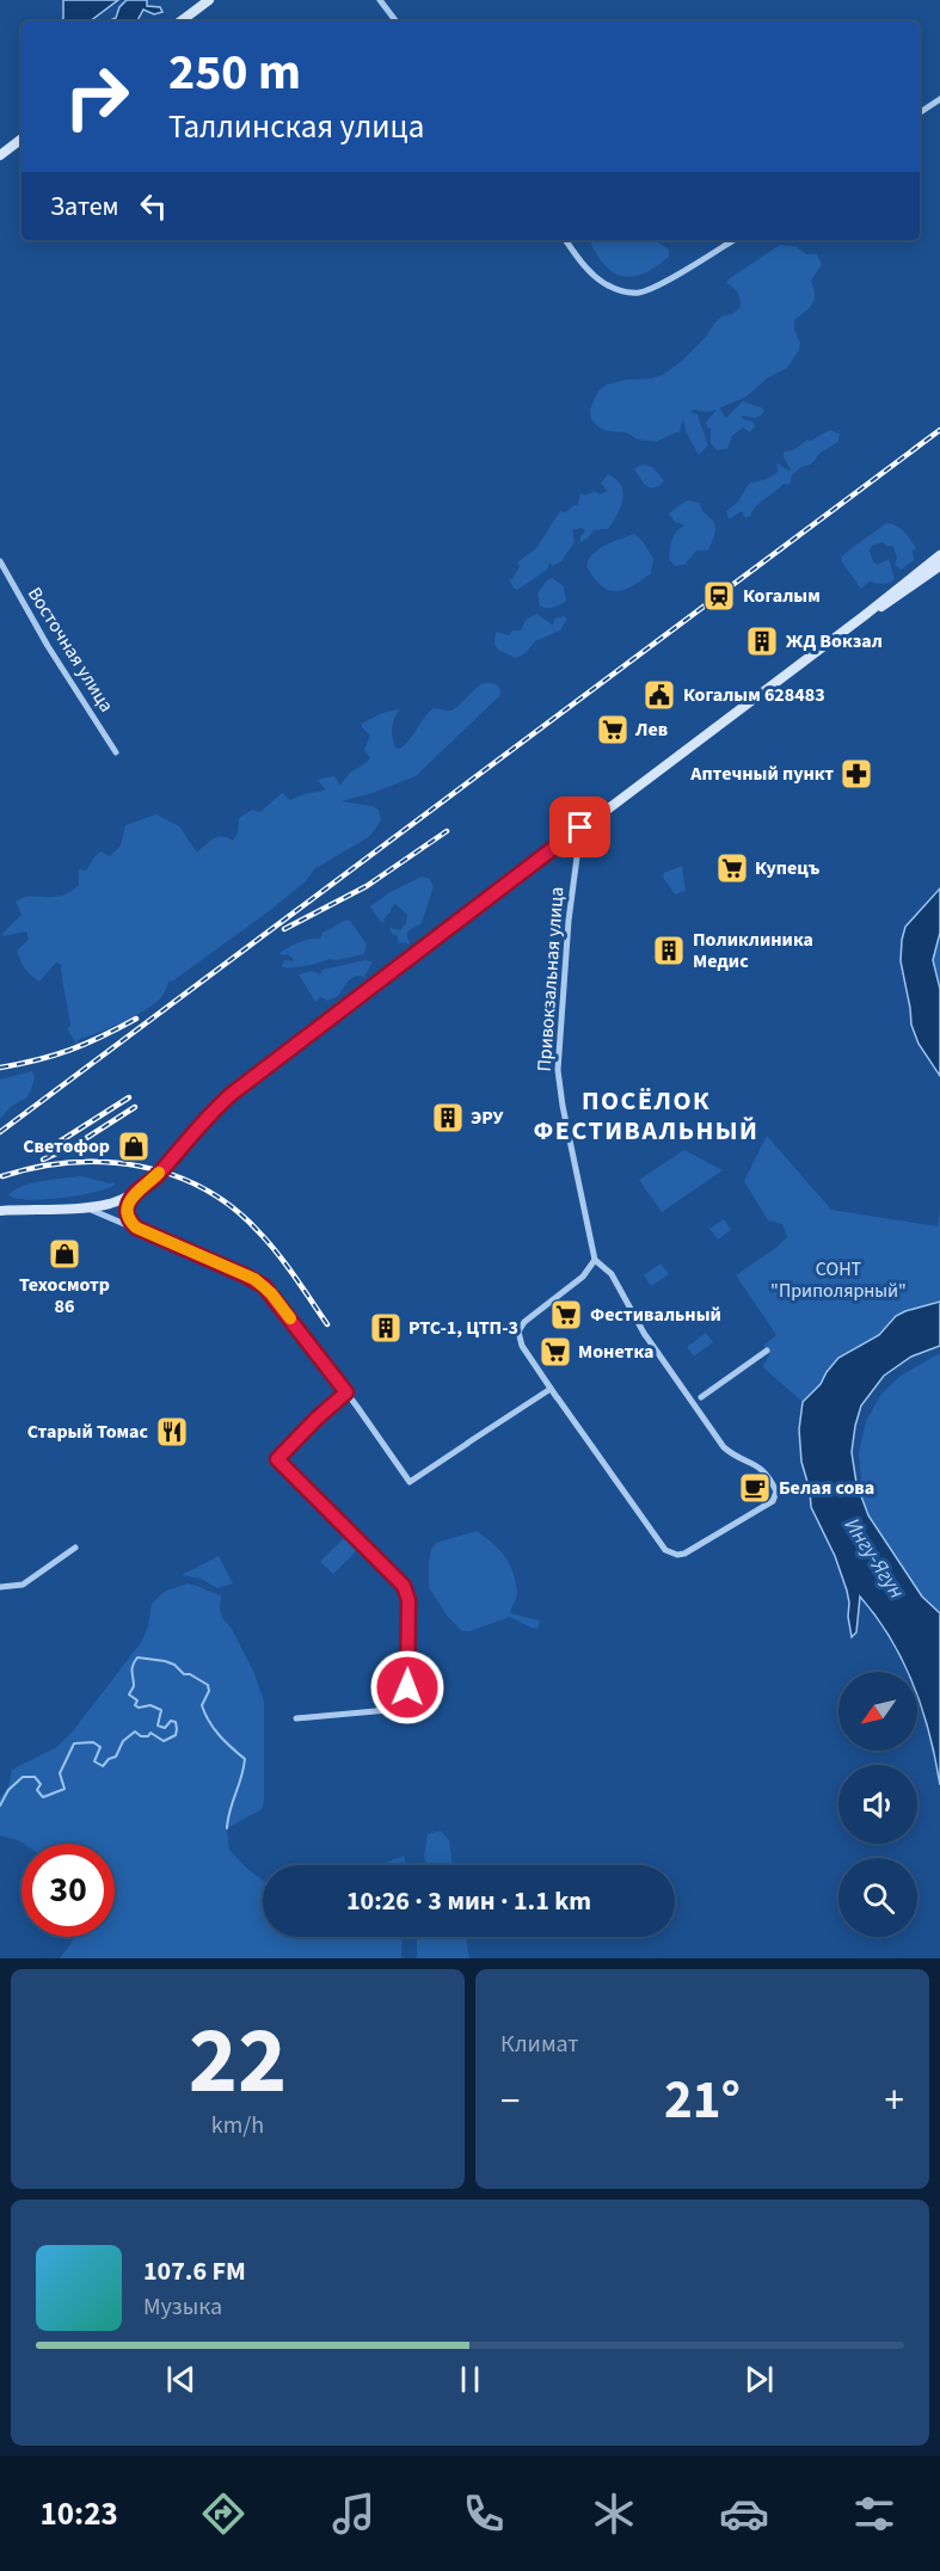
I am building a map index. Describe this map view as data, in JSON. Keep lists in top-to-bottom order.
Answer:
{
  "streets": {
    "street": ["Восточная улица", "Привокзальная улица"]
  },
  "districts": ["ПОСЁЛОК ФЕСТИВАЛЬНЫЙ"],
  "water": ["Ингу-Ягун"],
  "parks": ["СОНТ \"Приполярный\""],
  "places": {
    "station": ["Когалым"],
    "building": [
      "ЖД Вокзал",
      "Поликлиника Медис",
      "ЭРУ",
      "РТС-1, ЦТП-3"
    ],
    "public building": ["Когалым 628483"],
    "supermarket": [
      "Лев",
      "Купецъ",
      "Фестивальный",
      "Монетка"
    ],
    "pharmacy": ["Аптечный пункт"],
    "shop": ["Светофор", "Техосмотр 86"],
    "restaurant": ["Старый Томас"],
    "cafe": ["Белая сова"]
  },
  "north": "bottom left",
  "page": {
    "turn": ["250 m", "Таллинская улица"],
    "then": "Затем",
    "limit": "30",
    "trip": "10:26 · 3 мин · 1.1 km",
    "tile": [
      ["22", "km/h"],
      "Климат"
    ],
    "heat": ["−", "21°", "+"],
    "song": ["107.6 FM", "Музыка"],
    "tabs": "10:23"
  }
}
